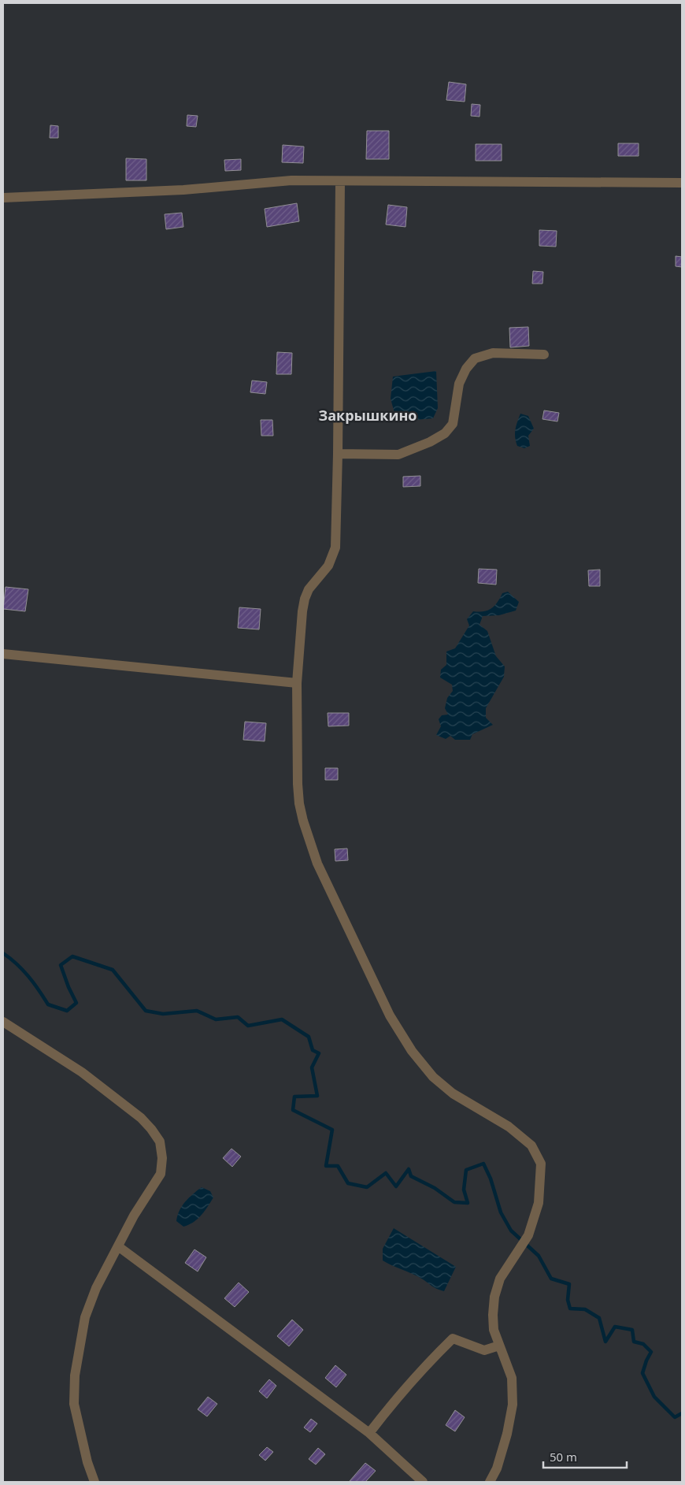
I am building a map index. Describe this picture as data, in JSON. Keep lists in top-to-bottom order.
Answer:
{
  "districts": ["Закрышкино"],
  "scale_bar": "50 m"
}
